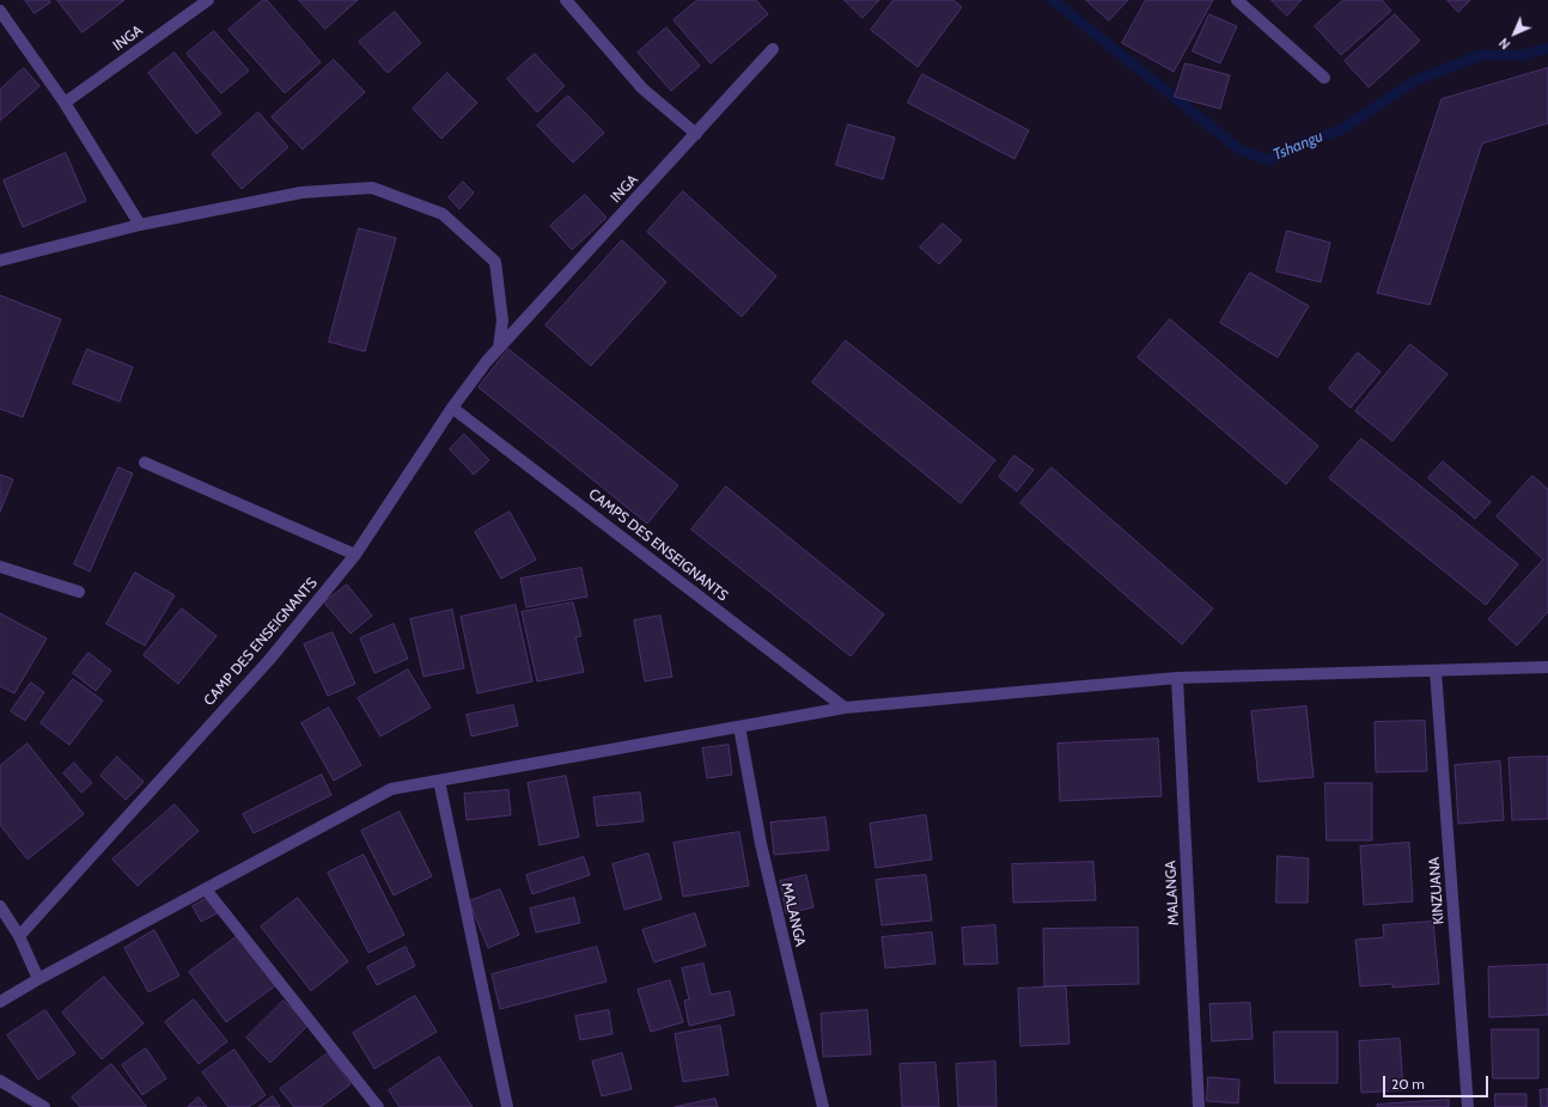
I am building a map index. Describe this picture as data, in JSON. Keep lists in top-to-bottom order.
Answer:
{
  "streets": {
    "street": [
      "INGA",
      "CAMPS DES ENSEIGNANTS",
      "CAMP DES ENSEIGNANTS",
      "KINZUANA",
      "MALANGA"
    ]
  },
  "crossings": [
    ["INGA", "CAMP DES ENSEIGNANTS"],
    ["CAMPS DES ENSEIGNANTS", "CAMP DES ENSEIGNANTS"]
  ],
  "water": ["Tshangu"],
  "scale_bar": "20 m",
  "north": "bottom left"
}
